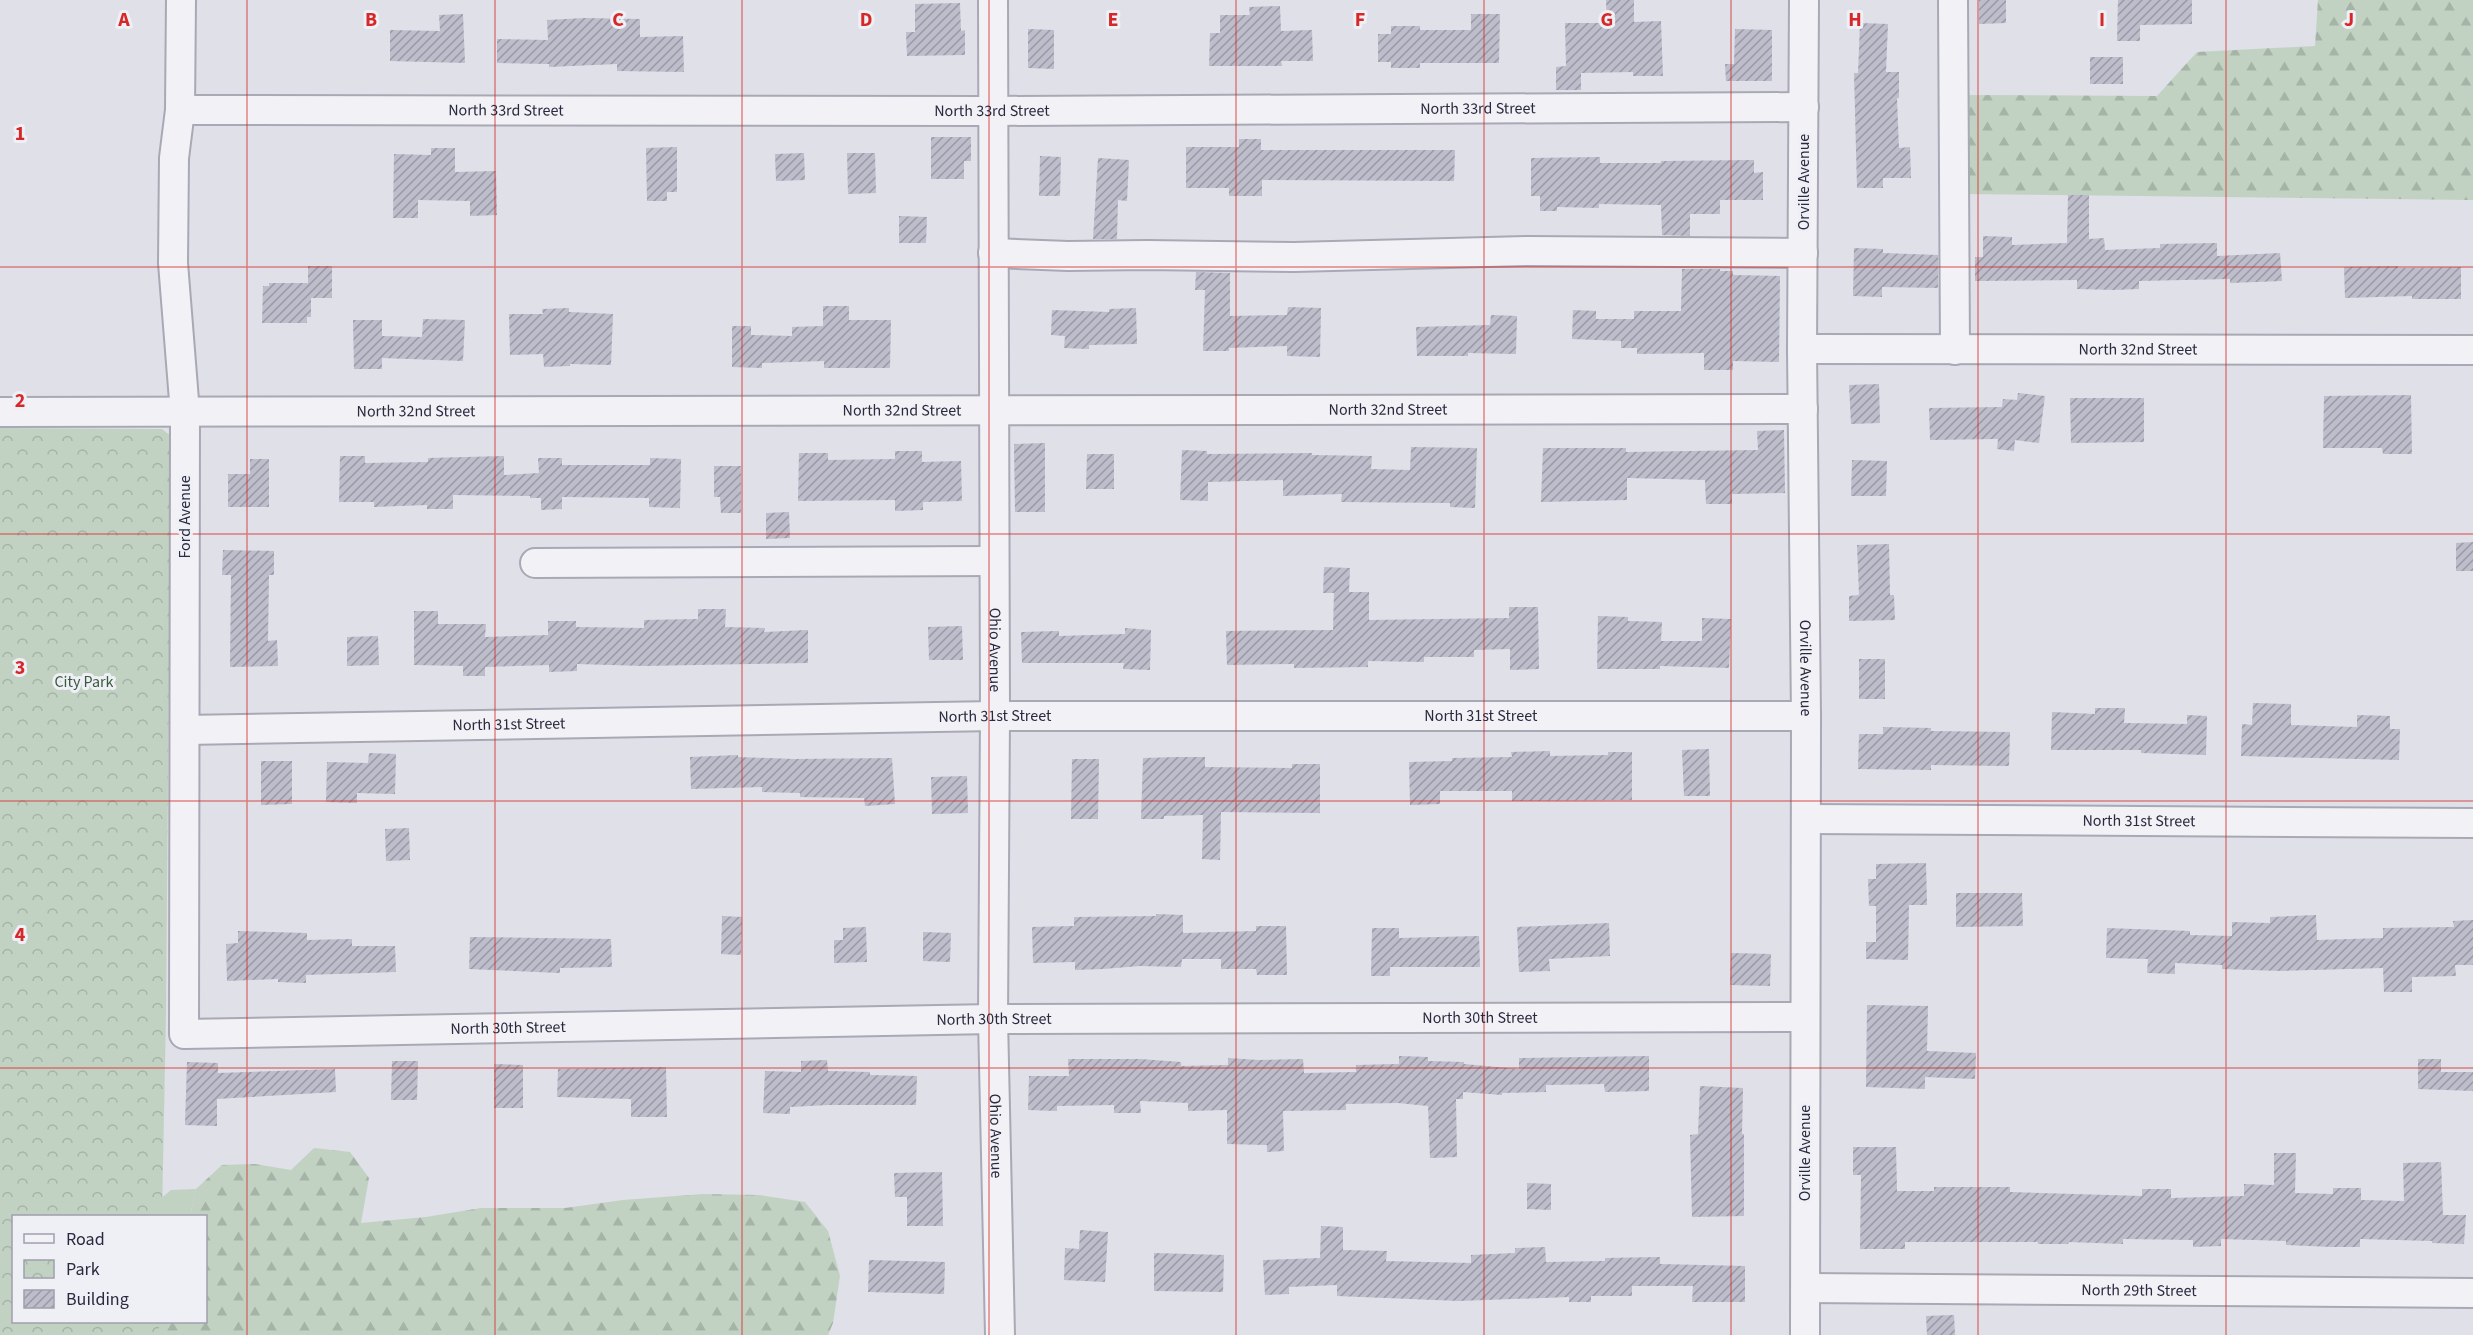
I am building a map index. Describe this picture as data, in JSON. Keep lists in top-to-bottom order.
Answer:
{
  "streets": {
    "street": [
      "North 33rd Street",
      "Orville Avenue",
      "North 32nd Street",
      "Ford Avenue",
      "Ohio Avenue",
      "North 31st Street",
      "North 30th Street",
      "North 29th Street"
    ]
  },
  "crossings": [
    ["North 33rd Street", "Orville Avenue"],
    ["North 33rd Street", "Ford Avenue"],
    ["North 33rd Street", "Ohio Avenue"],
    ["Orville Avenue", "North 32nd Street"],
    ["Orville Avenue", "North 31st Street"],
    ["Orville Avenue", "North 30th Street"],
    ["Orville Avenue", "North 29th Street"],
    ["North 32nd Street", "Ford Avenue"],
    ["North 32nd Street", "Ohio Avenue"],
    ["Ford Avenue", "North 31st Street"],
    ["Ford Avenue", "North 30th Street"],
    ["Ohio Avenue", "North 31st Street"],
    ["Ohio Avenue", "North 30th Street"]
  ],
  "parks": ["City Park"],
  "legend": ["Road", "Park", "Building"],
  "grid": {
    "columns": [
      "A",
      "B",
      "C",
      "D",
      "E",
      "F",
      "G",
      "H",
      "I",
      "J"
    ],
    "rows": [
      "1",
      "2",
      "3",
      "4"
    ]
  }
}
